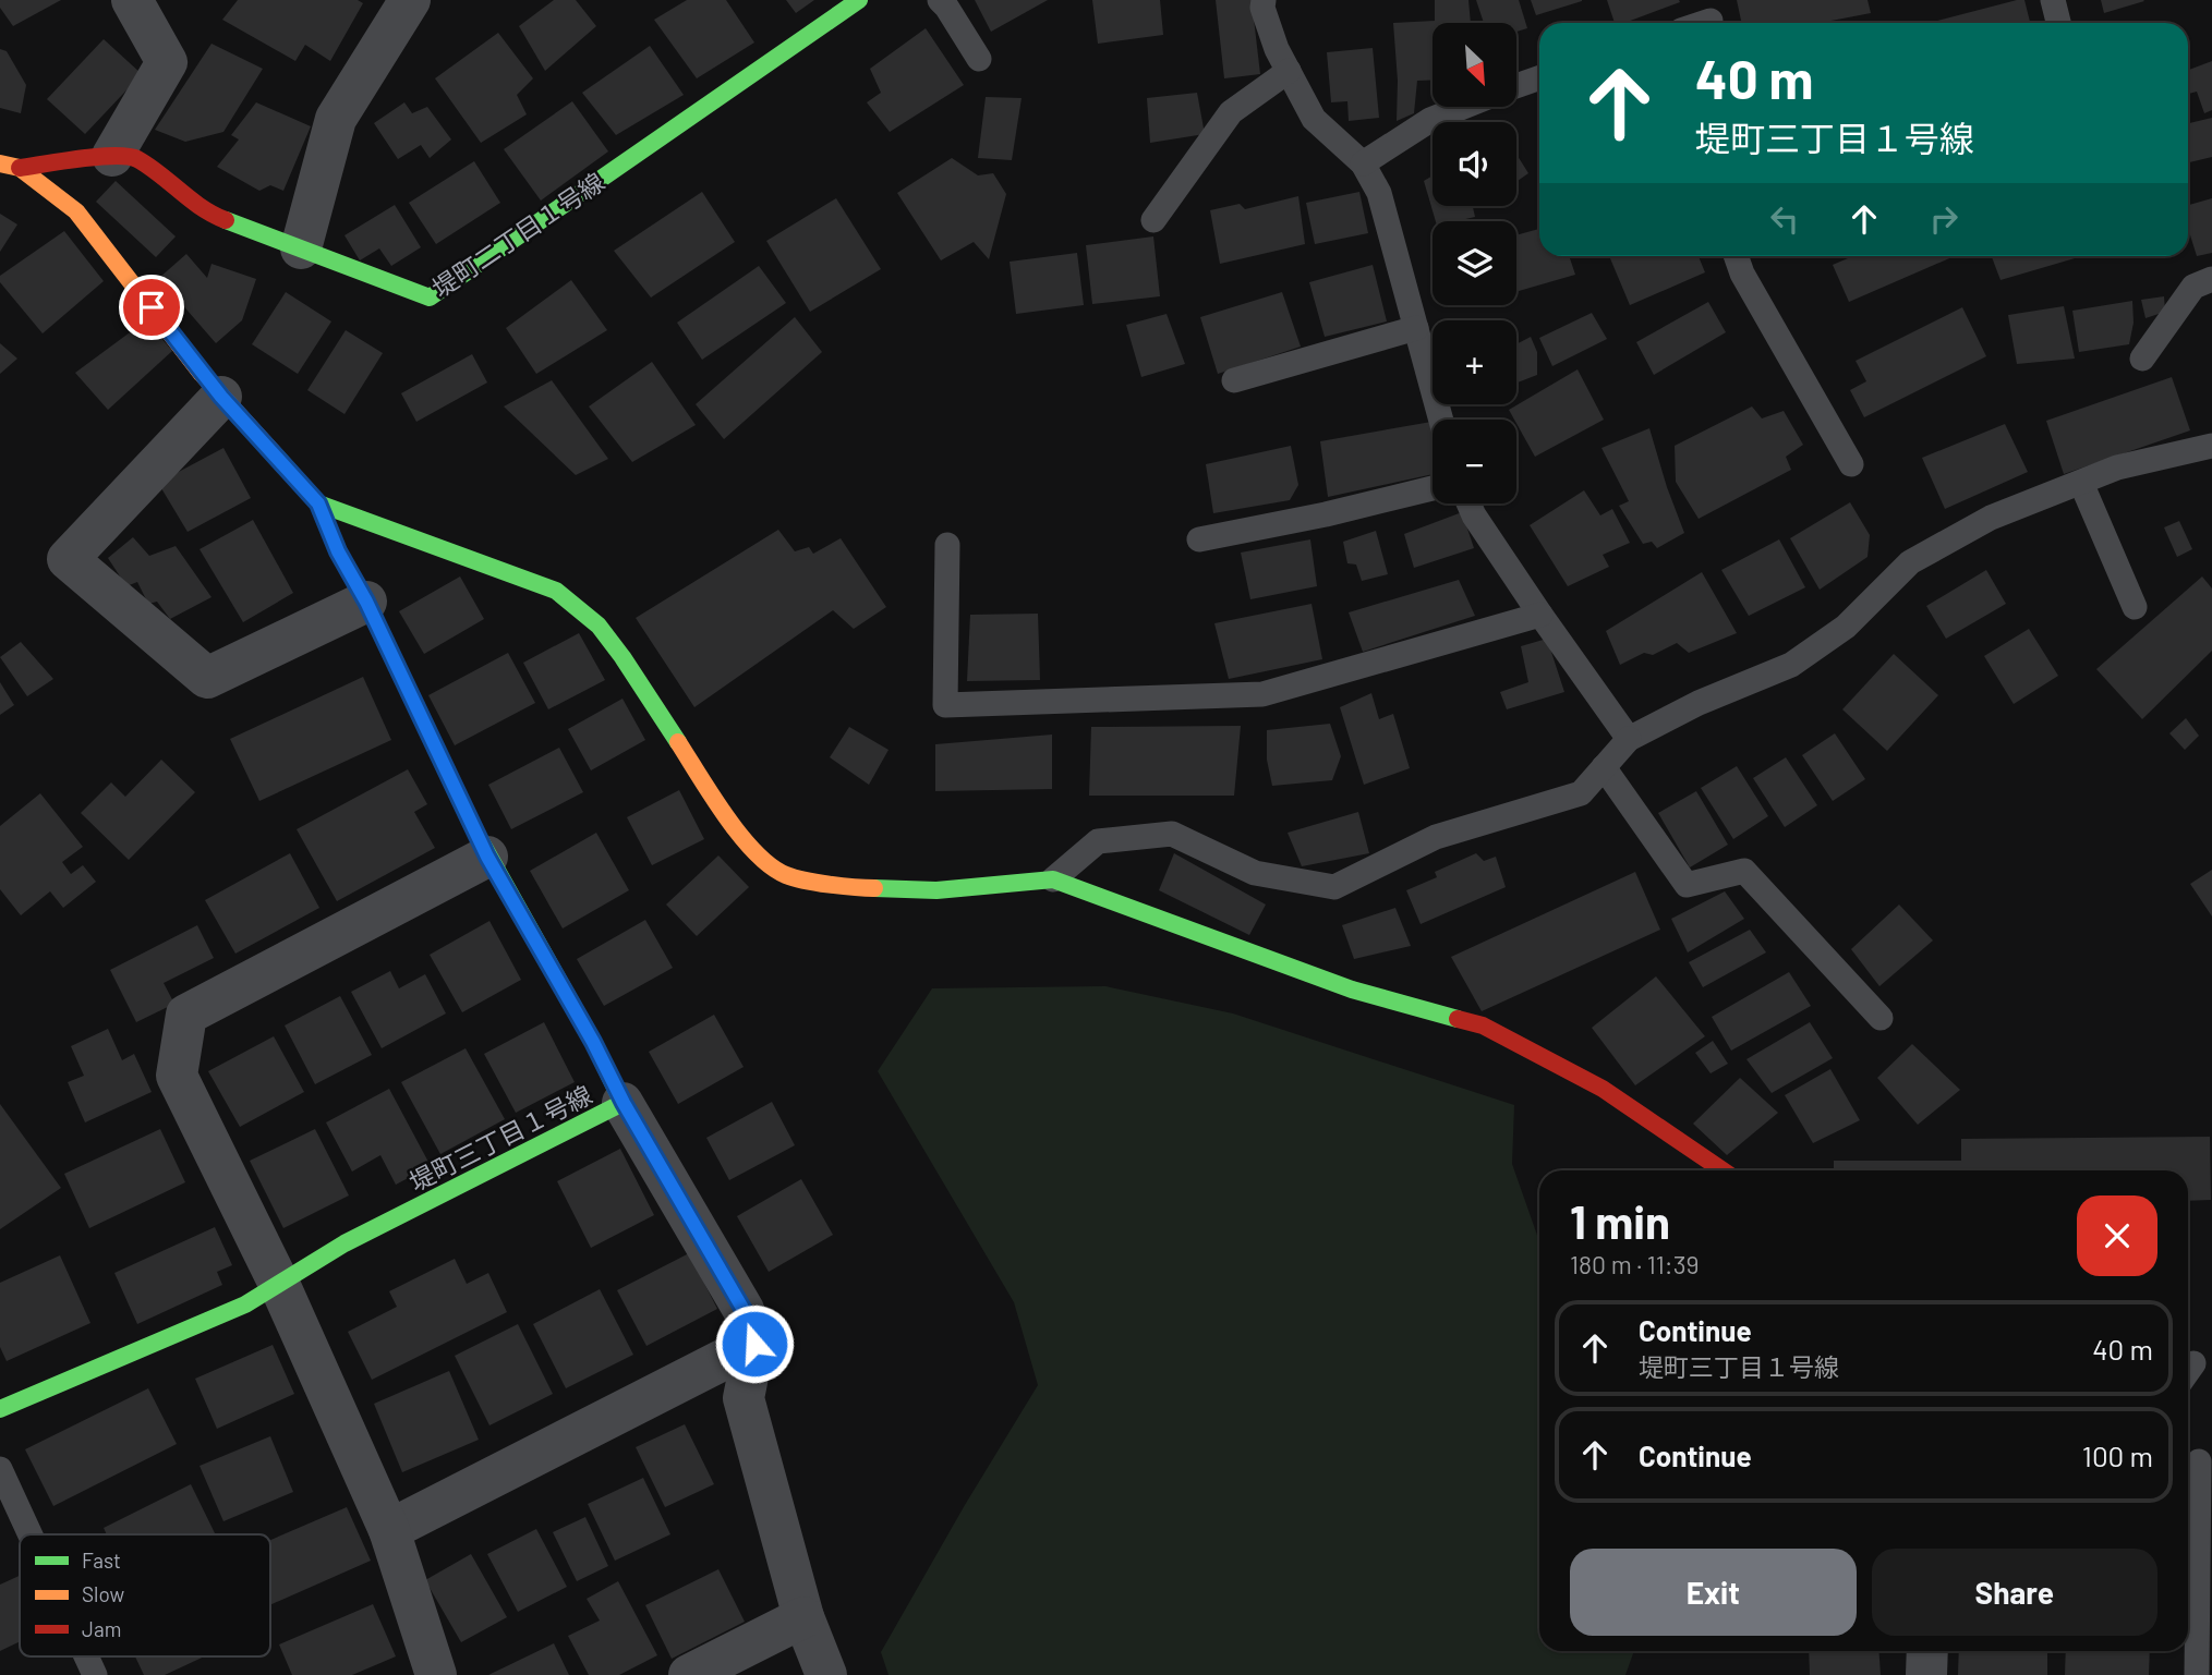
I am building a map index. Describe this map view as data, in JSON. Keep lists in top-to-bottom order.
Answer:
{
  "streets": {
    "street": ["堤町二丁目１号線", "堤町三丁目１号線"]
  },
  "legend": ["Fast", "Slow", "Jam"],
  "north": "bottom right",
  "page": {
    "map_buttons": ["+", "−"],
    "turn": ["40 m", "堤町三丁目１号線"],
    "heading": ["1 min", "180 m · 11:39"],
    "list": [
      {
        "name": "Continue",
        "note": "堤町三丁目１号線",
        "value": "40 m"
      },
      {
        "name": "Continue",
        "value": "100 m"
      }
    ],
    "buttons": ["Exit", "Share"]
  }
}
